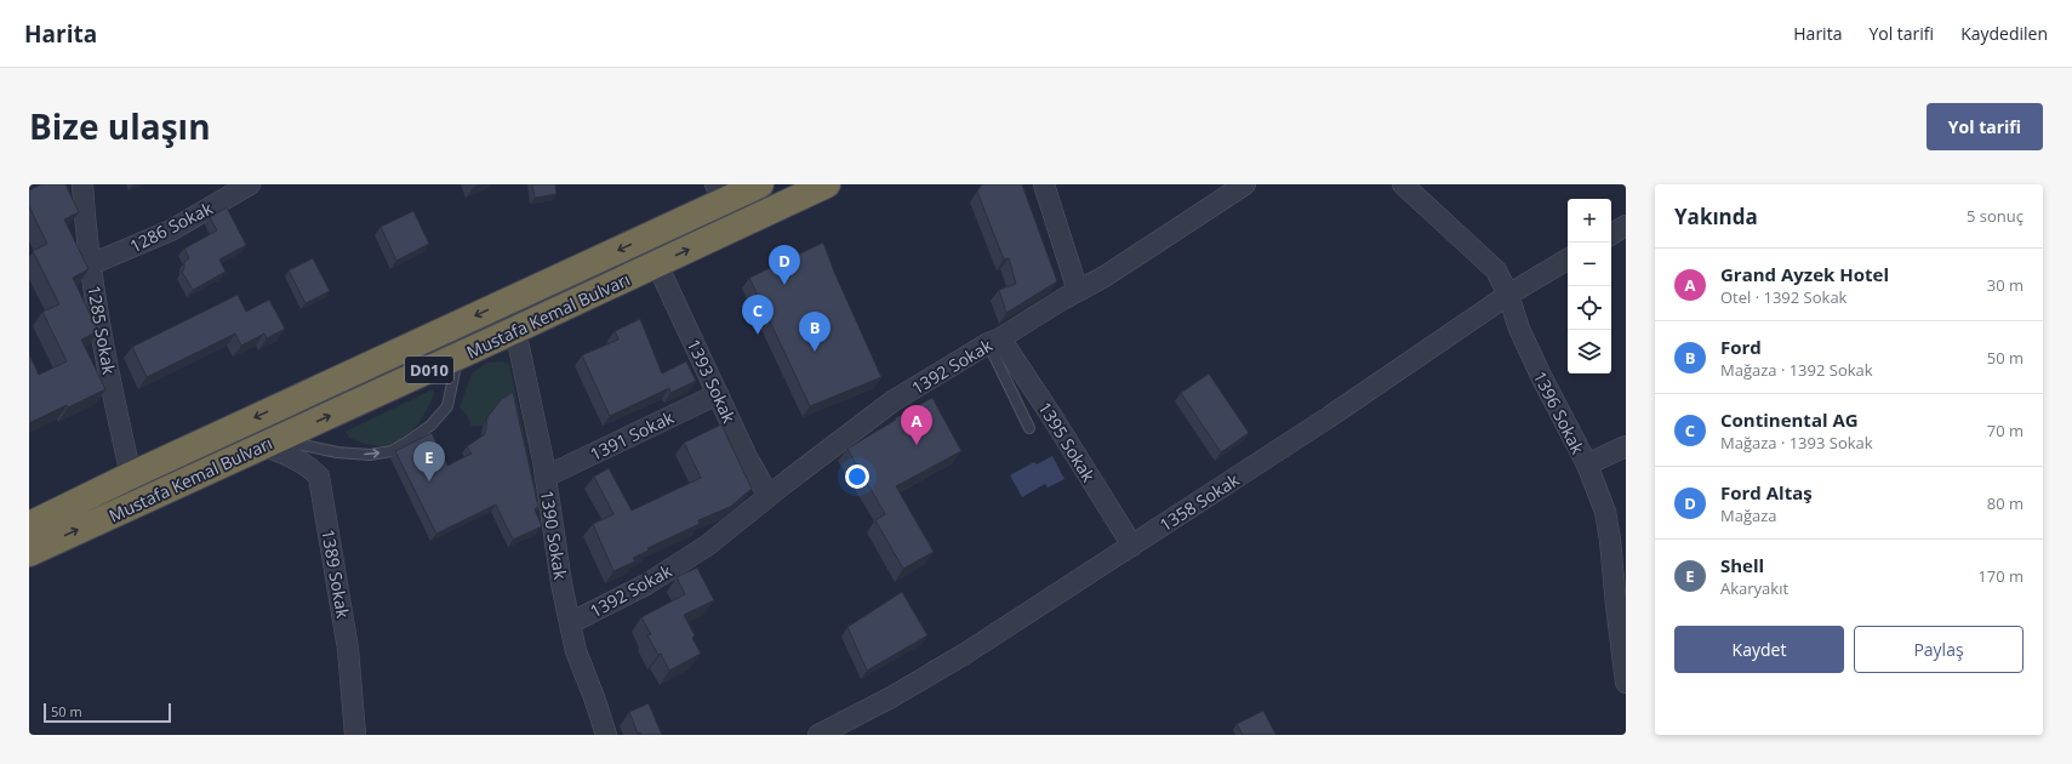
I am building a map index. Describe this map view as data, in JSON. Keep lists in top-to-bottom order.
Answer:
{
  "streets": {
    "highway": ["Mustafa Kemal Bulvarı", "D010"],
    "street": [
      "1286 Sokak",
      "1285 Sokak",
      "1392 Sokak",
      "1393 Sokak",
      "1396 Sokak",
      "1391 Sokak",
      "1395 Sokak",
      "1358 Sokak",
      "1390 Sokak",
      "1389 Sokak"
    ]
  },
  "crossings": [
    ["1286 Sokak", "1285 Sokak"],
    ["Mustafa Kemal Bulvarı", "1285 Sokak"],
    ["Mustafa Kemal Bulvarı", "1393 Sokak"],
    ["Mustafa Kemal Bulvarı", "1390 Sokak"],
    ["Mustafa Kemal Bulvarı", "1389 Sokak"],
    ["1392 Sokak", "1393 Sokak"],
    ["1392 Sokak", "1395 Sokak"],
    ["1392 Sokak", "1390 Sokak"],
    ["1393 Sokak", "1391 Sokak"],
    ["1396 Sokak", "1358 Sokak"],
    ["1391 Sokak", "1390 Sokak"],
    ["1395 Sokak", "1358 Sokak"]
  ],
  "scale_bar": "50 m",
  "page": {
    "header": "Harita",
    "nav": ["Harita", "Yol tarifi", "Kaydedilen"],
    "title": "Bize ulaşın",
    "buttons": [
      "Yol tarifi",
      ["Kaydet", "Paylaş"]
    ],
    "heading": ["Yakında", "5 sonuç"],
    "map_buttons": ["+", "−"],
    "pins": [
      "D",
      "C",
      "B",
      "A",
      "E"
    ],
    "list": [
      {
        "mark": "A",
        "name": "Grand Ayzek Hotel",
        "note": "Otel · 1392 Sokak",
        "value": "30 m"
      },
      {
        "mark": "B",
        "name": "Ford",
        "note": "Mağaza · 1392 Sokak",
        "value": "50 m"
      },
      {
        "mark": "C",
        "name": "Continental AG",
        "note": "Mağaza · 1393 Sokak",
        "value": "70 m"
      },
      {
        "mark": "D",
        "name": "Ford Altaş",
        "note": "Mağaza",
        "value": "80 m"
      },
      {
        "mark": "E",
        "name": "Shell",
        "note": "Akaryakıt",
        "value": "170 m"
      }
    ],
    "scale": "50 m"
  }
}
